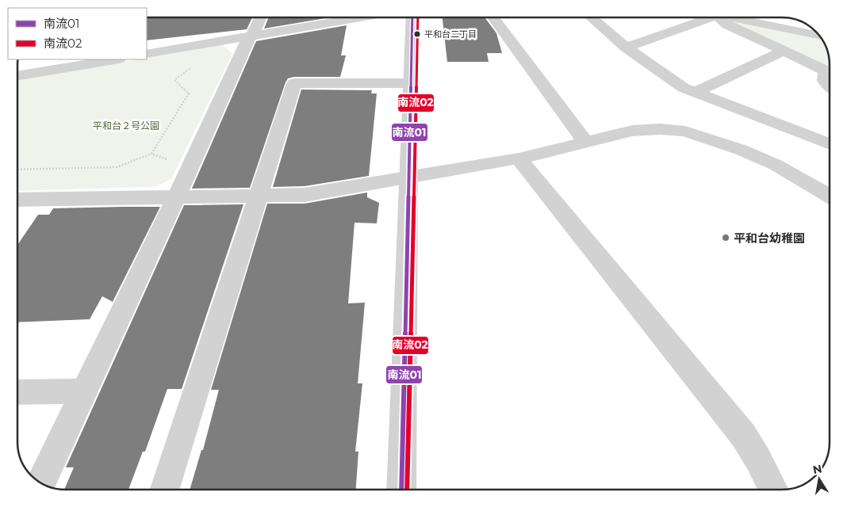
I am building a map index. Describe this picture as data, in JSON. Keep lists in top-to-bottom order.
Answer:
{
  "parks": ["平和台２号公園"],
  "places": ["平和台二丁目", "平和台幼稚園"],
  "lines": ["transit line 南流01", "transit line 南流02"],
  "legend": ["南流01", "南流02"],
  "north": "top"
}
